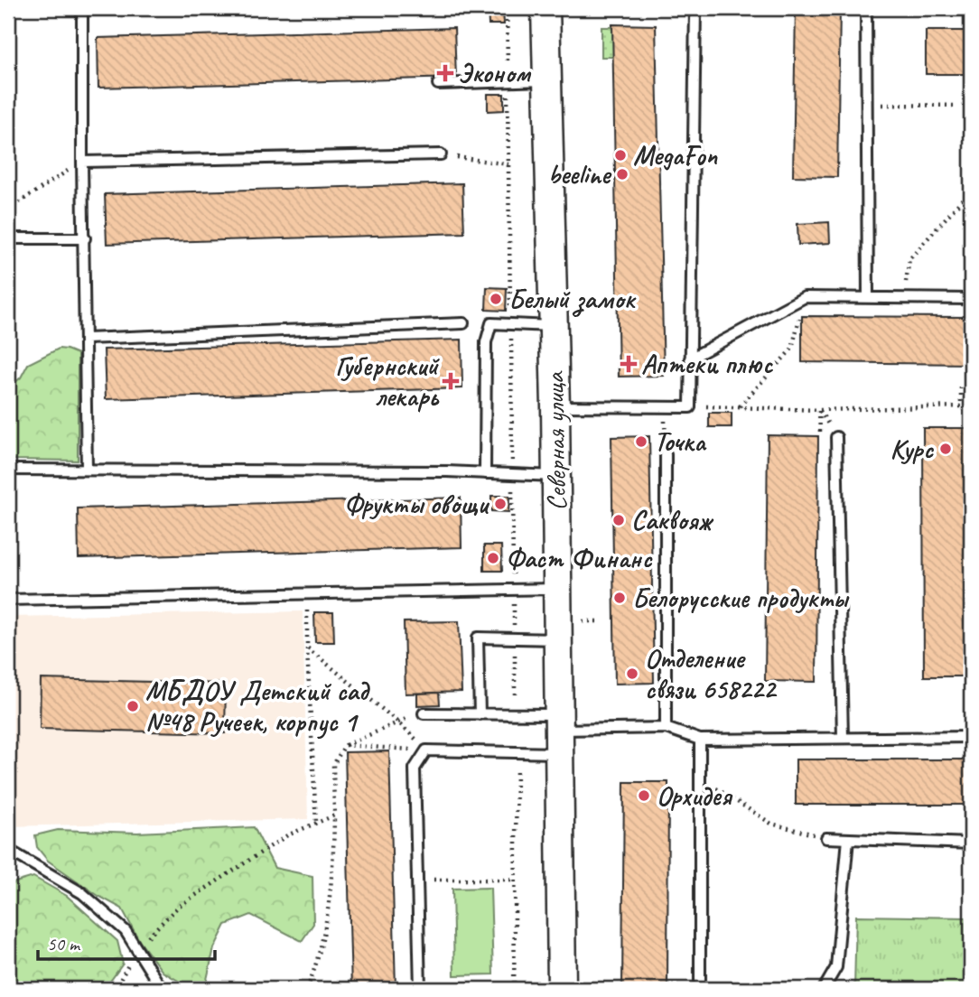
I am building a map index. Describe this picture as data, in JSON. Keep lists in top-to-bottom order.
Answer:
{
  "streets": {
    "main road": ["Северная улица"]
  },
  "places": {
    "health": ["Эконом", "Аптеки плюс", "Губернский лекарь"],
    "other": [
      "MegaFon",
      "beeline",
      "Белый замок",
      "Точка",
      "Курс",
      "Фрукты овощи",
      "Саквояж",
      "Фаст Финанс",
      "Белорусские продукты",
      "Отделение связи 658222",
      "МБДОУ Детский сад №48 Ручеек, корпус 1",
      "Орхидея"
    ]
  },
  "scale_bar": "50 m"
}
